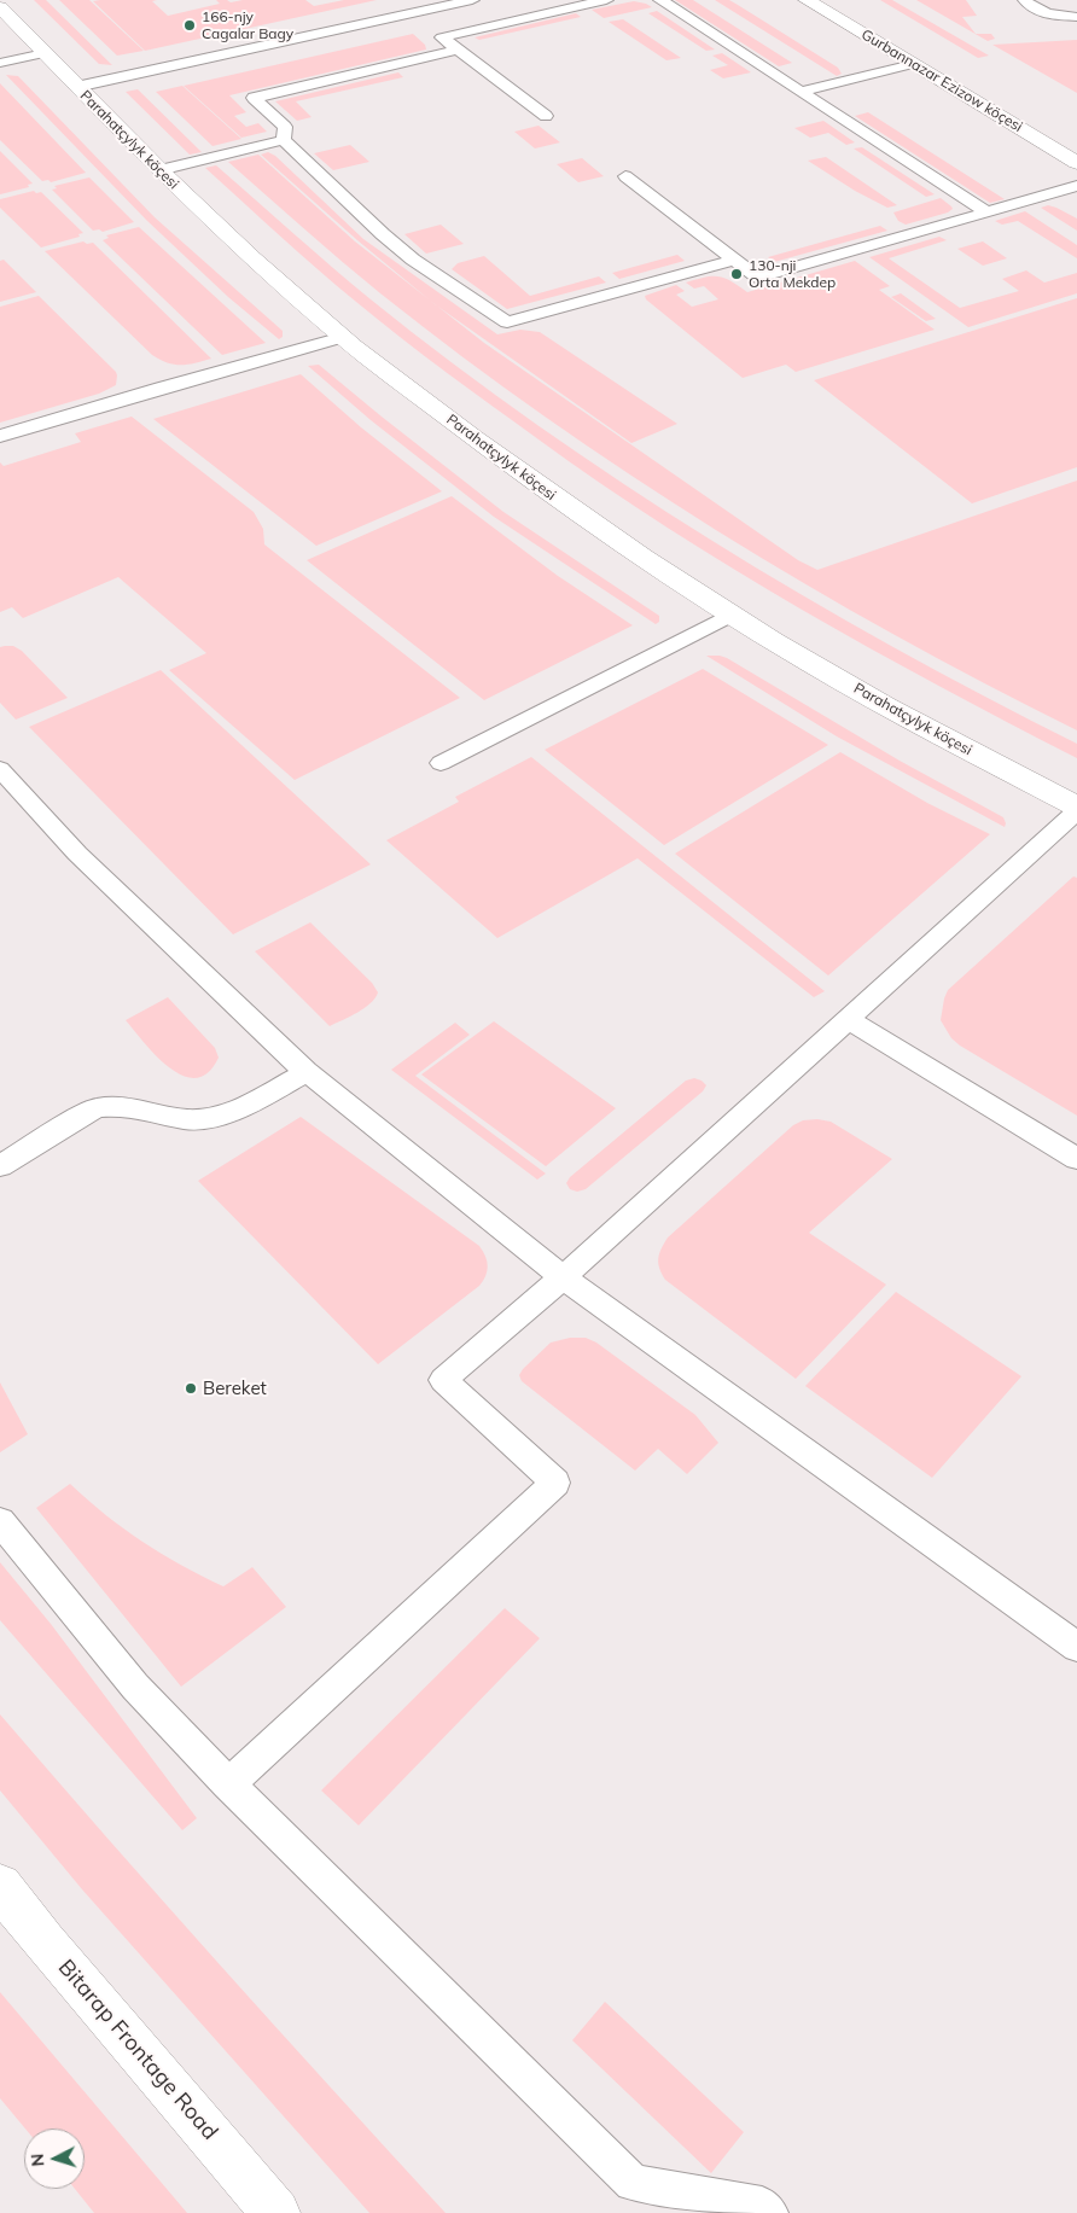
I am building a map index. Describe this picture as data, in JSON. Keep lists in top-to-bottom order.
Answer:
{
  "streets": {
    "street": ["Gurbannazar Ezizow köçesi", "Parahatçylyk köçesi", "Bitarap Frontage Road"]
  },
  "places": ["166-njy Cagalar Bagy", "130-nji Orta Mekdep", "Bereket"],
  "north": "left"
}
